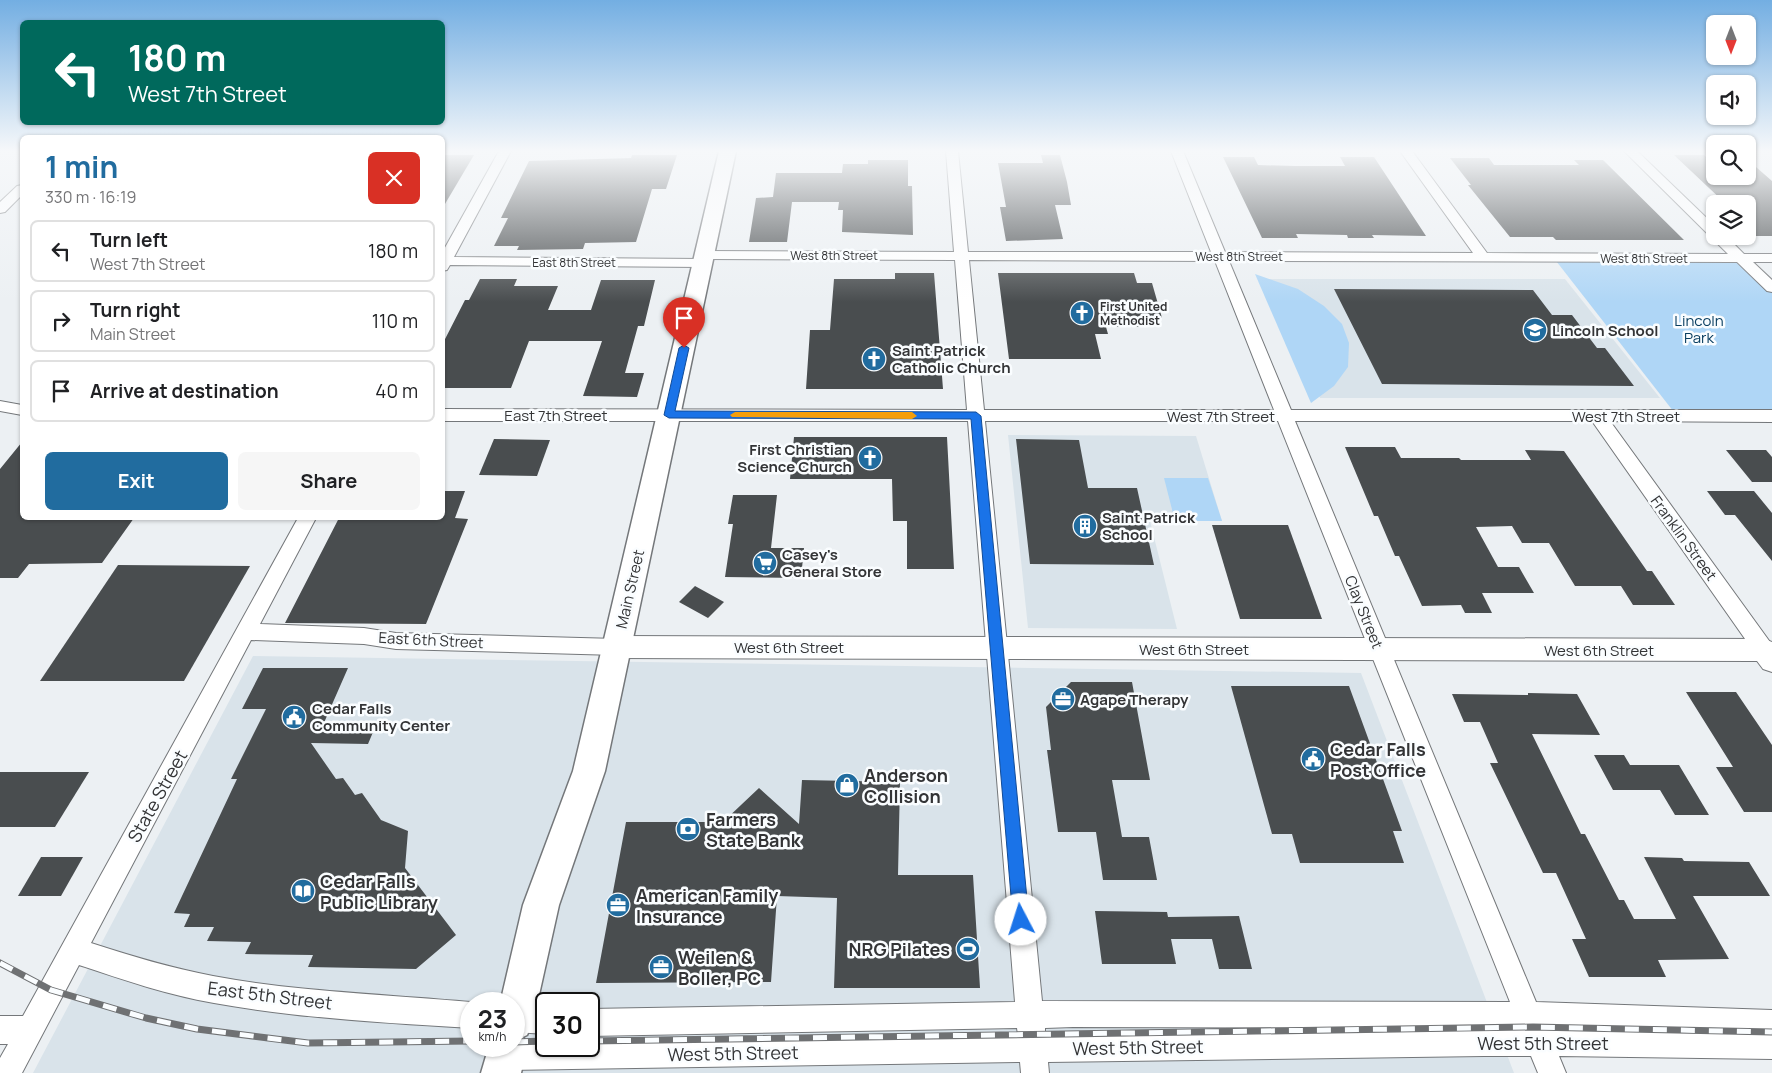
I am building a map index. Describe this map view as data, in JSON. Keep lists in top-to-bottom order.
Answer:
{
  "streets": {
    "main road": ["Main Street"],
    "street": [
      "West 8th Street",
      "East 8th Street",
      "East 7th Street",
      "West 7th Street",
      "Franklin Street",
      "Clay Street",
      "East 6th Street",
      "West 6th Street",
      "State Street",
      "East 5th Street",
      "West 5th Street"
    ]
  },
  "crossings": [
    ["West 8th Street", "East 8th Street"],
    ["West 8th Street", "Main Street"],
    ["West 8th Street", "Clay Street"],
    ["East 8th Street", "Main Street"],
    ["East 7th Street", "West 7th Street"],
    ["East 7th Street", "Main Street"],
    ["West 7th Street", "Franklin Street"],
    ["West 7th Street", "Main Street"],
    ["West 7th Street", "Clay Street"],
    ["Franklin Street", "West 6th Street"],
    ["Main Street", "East 6th Street"],
    ["Main Street", "West 6th Street"],
    ["Clay Street", "West 6th Street"],
    ["Clay Street", "West 5th Street"],
    ["East 6th Street", "West 6th Street"],
    ["East 6th Street", "State Street"],
    ["State Street", "East 5th Street"]
  ],
  "parks": ["Lincoln Park"],
  "places": {
    "church": ["First United Methodist", "Saint Patrick Catholic Church", "First Christian Science Church"],
    "school or university": ["Lincoln School"],
    "building": ["Saint Patrick School"],
    "supermarket": ["Casey's General Store"],
    "office": ["Agape Therapy", "American Family Insurance", "Weilen & Boller, PC"],
    "public building": ["Cedar Falls Community Center", "Cedar Falls Post Office"],
    "shop": ["Anderson Collision"],
    "bank": ["Farmers State Bank"],
    "library": ["Cedar Falls Public Library"],
    "sports": ["NRG Pilates"]
  },
  "north": "bottom",
  "page": {
    "turn": ["180 m", "West 7th Street"],
    "heading": ["1 min", "330 m · 16:19"],
    "list": [
      {
        "name": "Turn left",
        "note": "West 7th Street",
        "value": "180 m"
      },
      {
        "name": "Turn right",
        "note": "Main Street",
        "value": "110 m"
      },
      {
        "name": "Arrive at destination",
        "value": "40 m"
      }
    ],
    "buttons": ["Exit", "Share"],
    "speed": "23 km/h",
    "limit": "30"
  }
}
